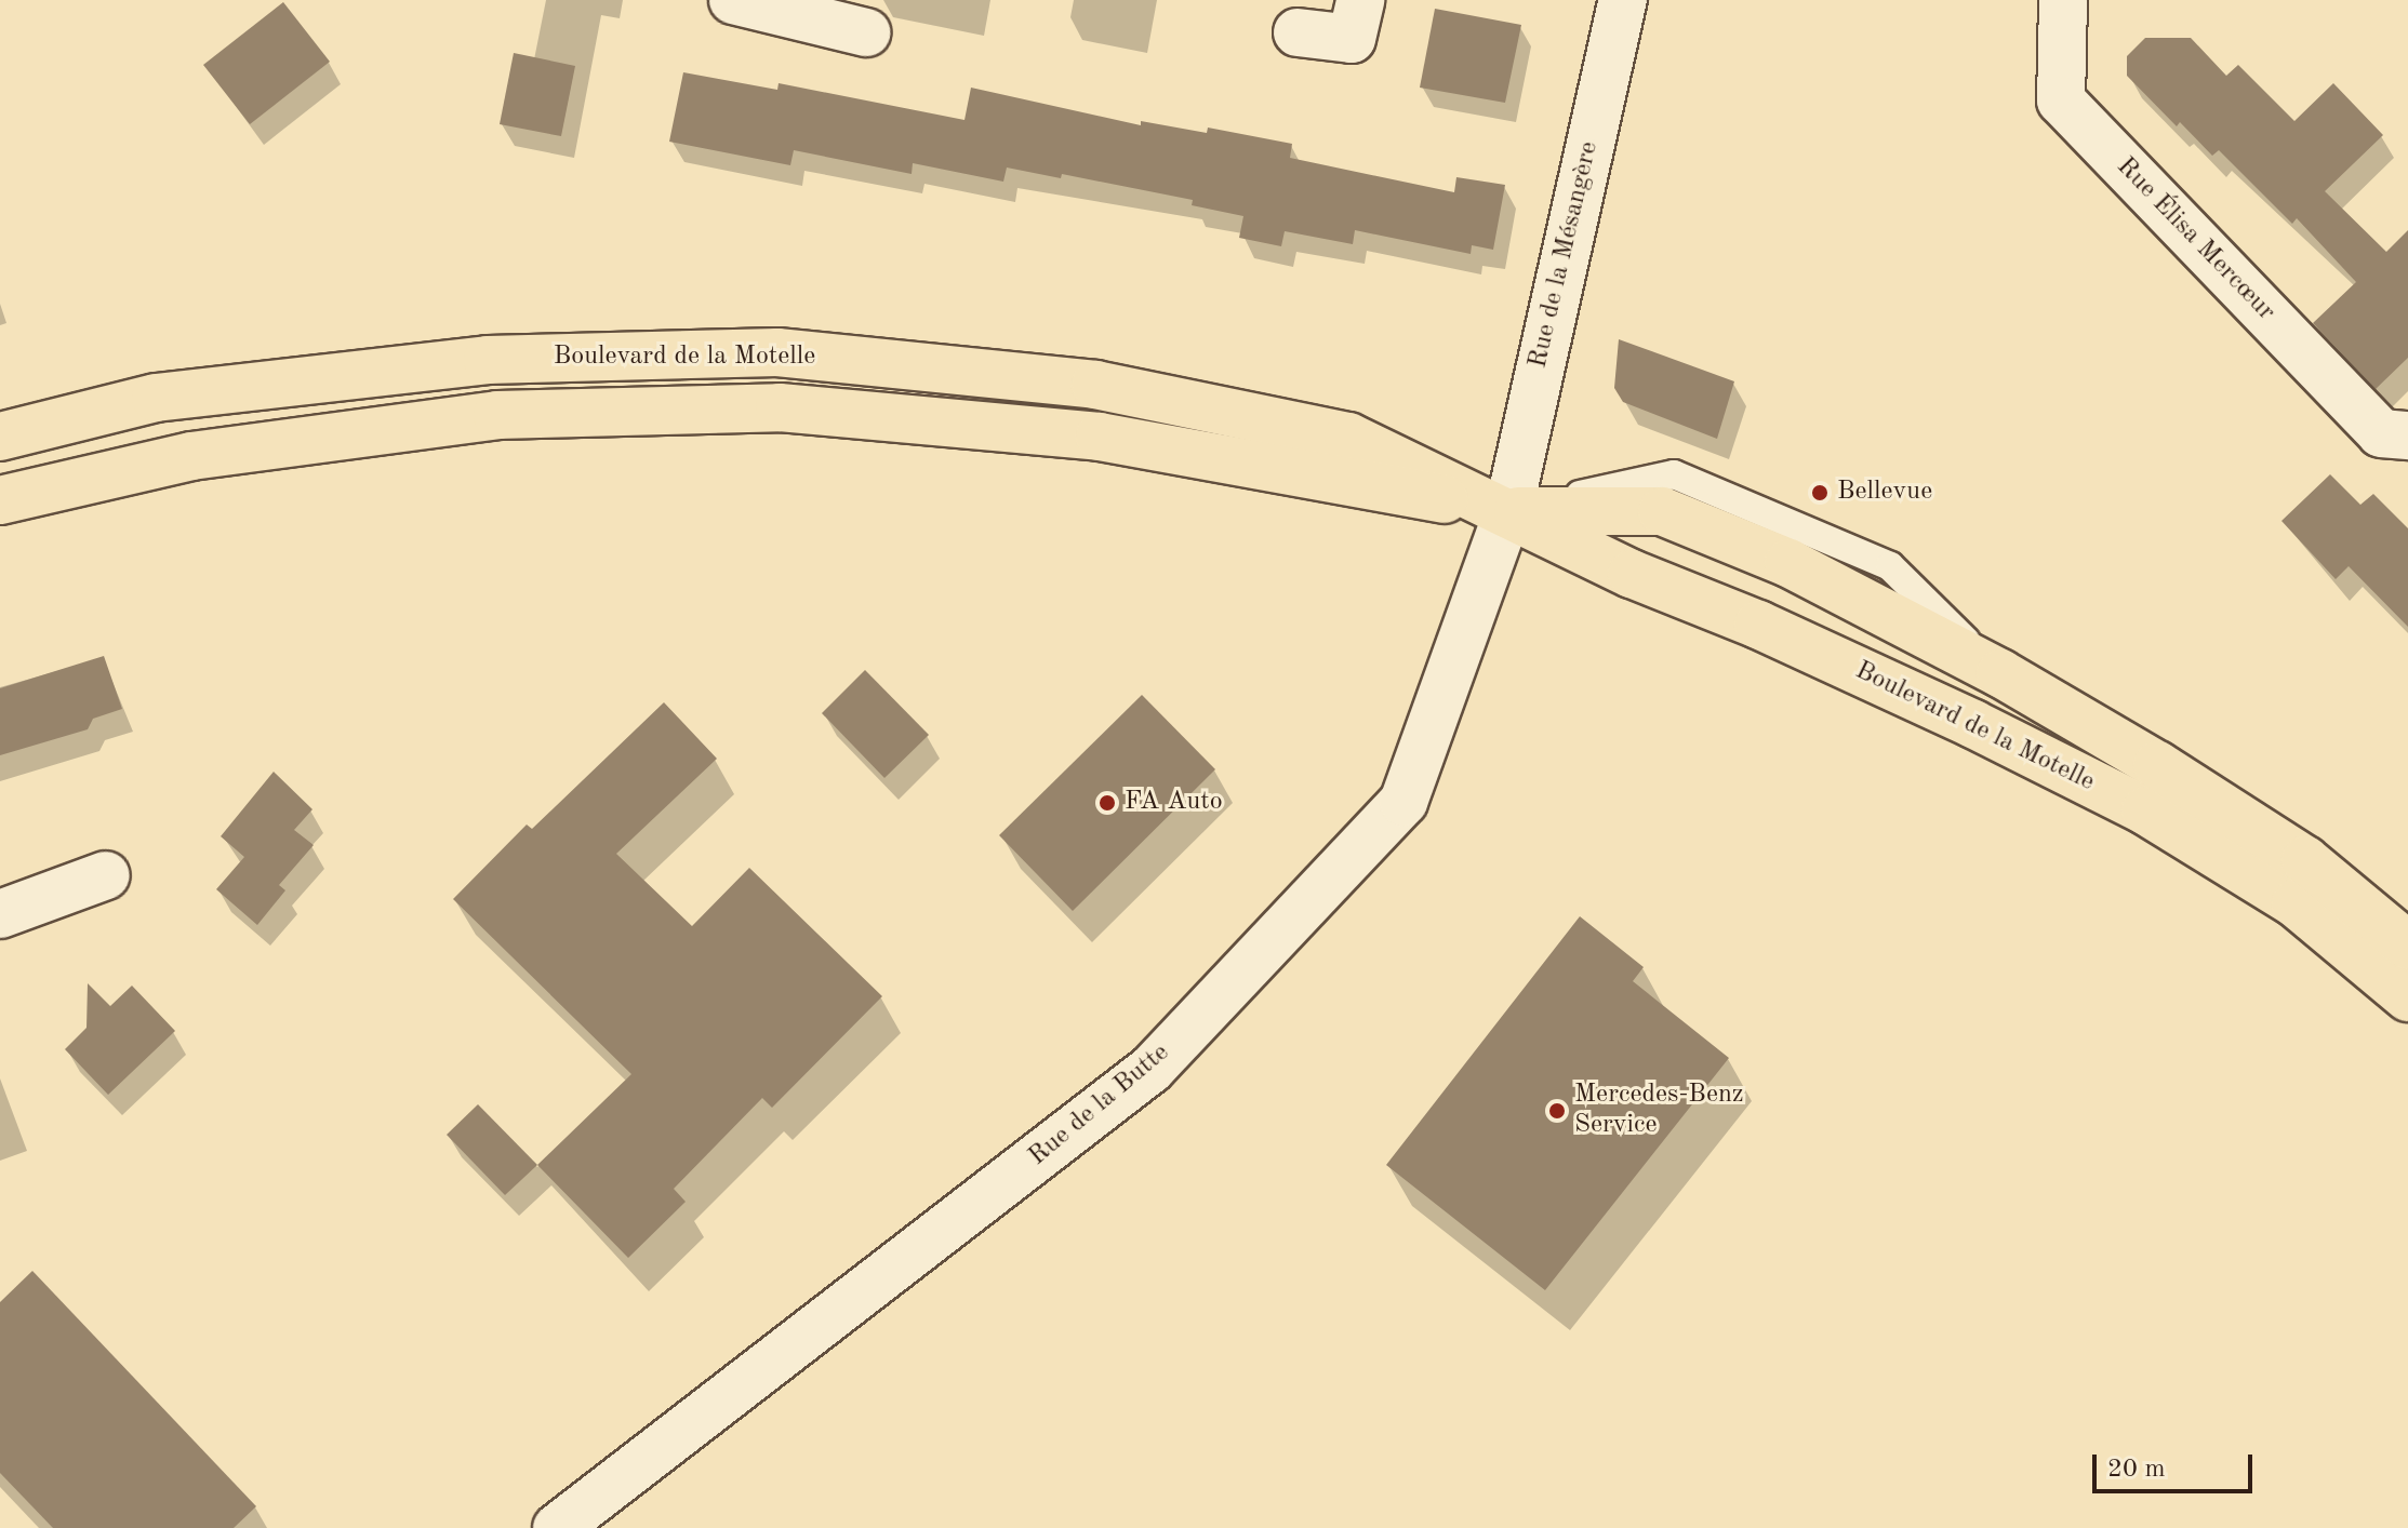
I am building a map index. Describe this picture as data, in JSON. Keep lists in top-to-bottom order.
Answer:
{
  "streets": {
    "main road": ["Boulevard de la Motelle"],
    "street": ["Rue Élisa Mercœur", "Rue de la Mésangère", "Rue de la Butte"]
  },
  "crossings": [
    ["Rue de la Mésangère", "Boulevard de la Motelle"],
    ["Rue de la Mésangère", "Rue de la Butte"],
    ["Boulevard de la Motelle", "Rue de la Butte"]
  ],
  "places": ["Bellevue", "FA Auto", "Mercedes-Benz Service"],
  "scale_bar": "20 m"
}
